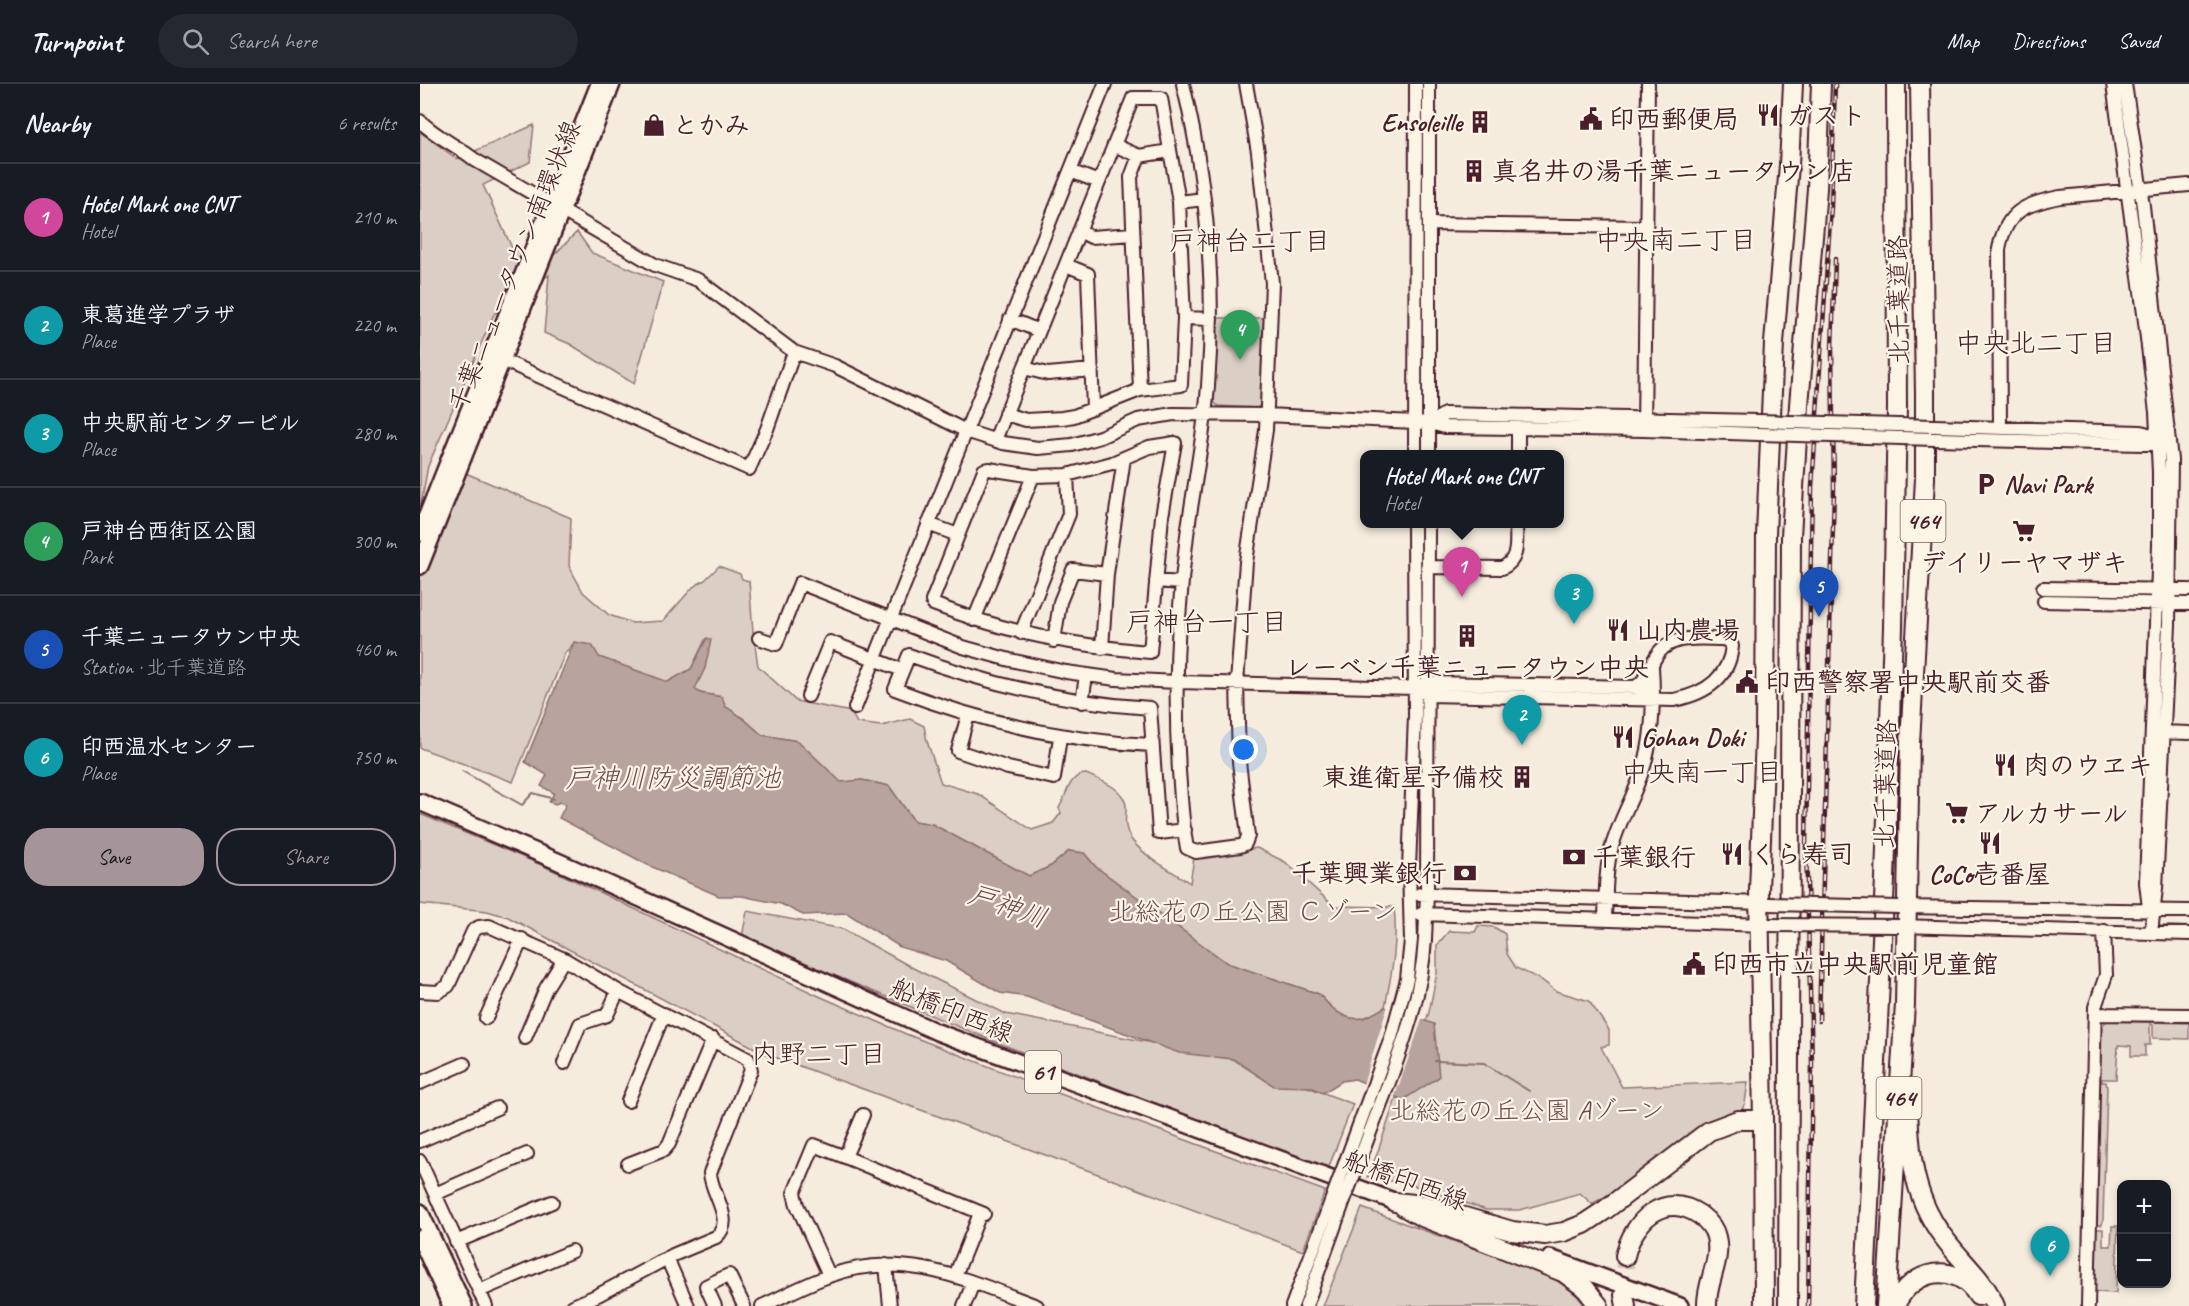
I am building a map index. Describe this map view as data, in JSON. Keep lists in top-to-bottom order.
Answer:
{
  "streets": {
    "highway": ["北千葉道路", "464"],
    "main road": ["千葉ニュータウン南環状線", "船橋印西線", "61"]
  },
  "districts": [
    "中央南二丁目",
    "戸神台二丁目",
    "中央北二丁目",
    "戸神台一丁目",
    "中央南一丁目",
    "内野二丁目"
  ],
  "water": ["戸神川防災調節池", "戸神川"],
  "parks": ["北総花の丘公園 Ｃゾーン", "北総花の丘公園 Aゾーン"],
  "places": {
    "restaurant": [
      "ガスト",
      "山内農場",
      "Gohan Doki",
      "肉のウヱキ",
      "CoCo壱番屋",
      "くら寿司"
    ],
    "public building": ["印西郵便局", "印西警察署中央駅前交番", "印西市立中央駅前児童館"],
    "building": [
      "Ensoleille",
      "真名井の湯千葉ニュータウン店",
      "レーベン千葉ニュータウン中央",
      "東進衛星予備校"
    ],
    "shop": ["とかみ"],
    "parking": ["Navi Park"],
    "supermarket": ["デイリーヤマザキ", "アルカサール"],
    "bank": ["千葉銀行", "千葉興業銀行"]
  },
  "page": {
    "header": "Turnpoint",
    "search": "Search here",
    "nav": ["Map", "Directions", "Saved"],
    "heading": ["Nearby", "6 results"],
    "list": [
      {
        "mark": "1",
        "name": "Hotel Mark one CNT",
        "note": "Hotel",
        "value": "210 m"
      },
      {
        "mark": "2",
        "name": "東葛進学プラザ",
        "note": "Place",
        "value": "220 m"
      },
      {
        "mark": "3",
        "name": "中央駅前センタービル",
        "note": "Place",
        "value": "280 m"
      },
      {
        "mark": "4",
        "name": "戸神台西街区公園",
        "note": "Park",
        "value": "300 m"
      },
      {
        "mark": "5",
        "name": "千葉ニュータウン中央",
        "note": "Station · 北千葉道路",
        "value": "460 m"
      },
      {
        "mark": "6",
        "name": "印西温水センター",
        "note": "Place",
        "value": "750 m"
      }
    ],
    "pins": [
      "4",
      "1",
      "5",
      "3",
      "2",
      "6"
    ],
    "popup": ["Hotel Mark one CNT", "Hotel"],
    "buttons": ["Save", "Share"],
    "map_buttons": ["+", "−"]
  }
}
